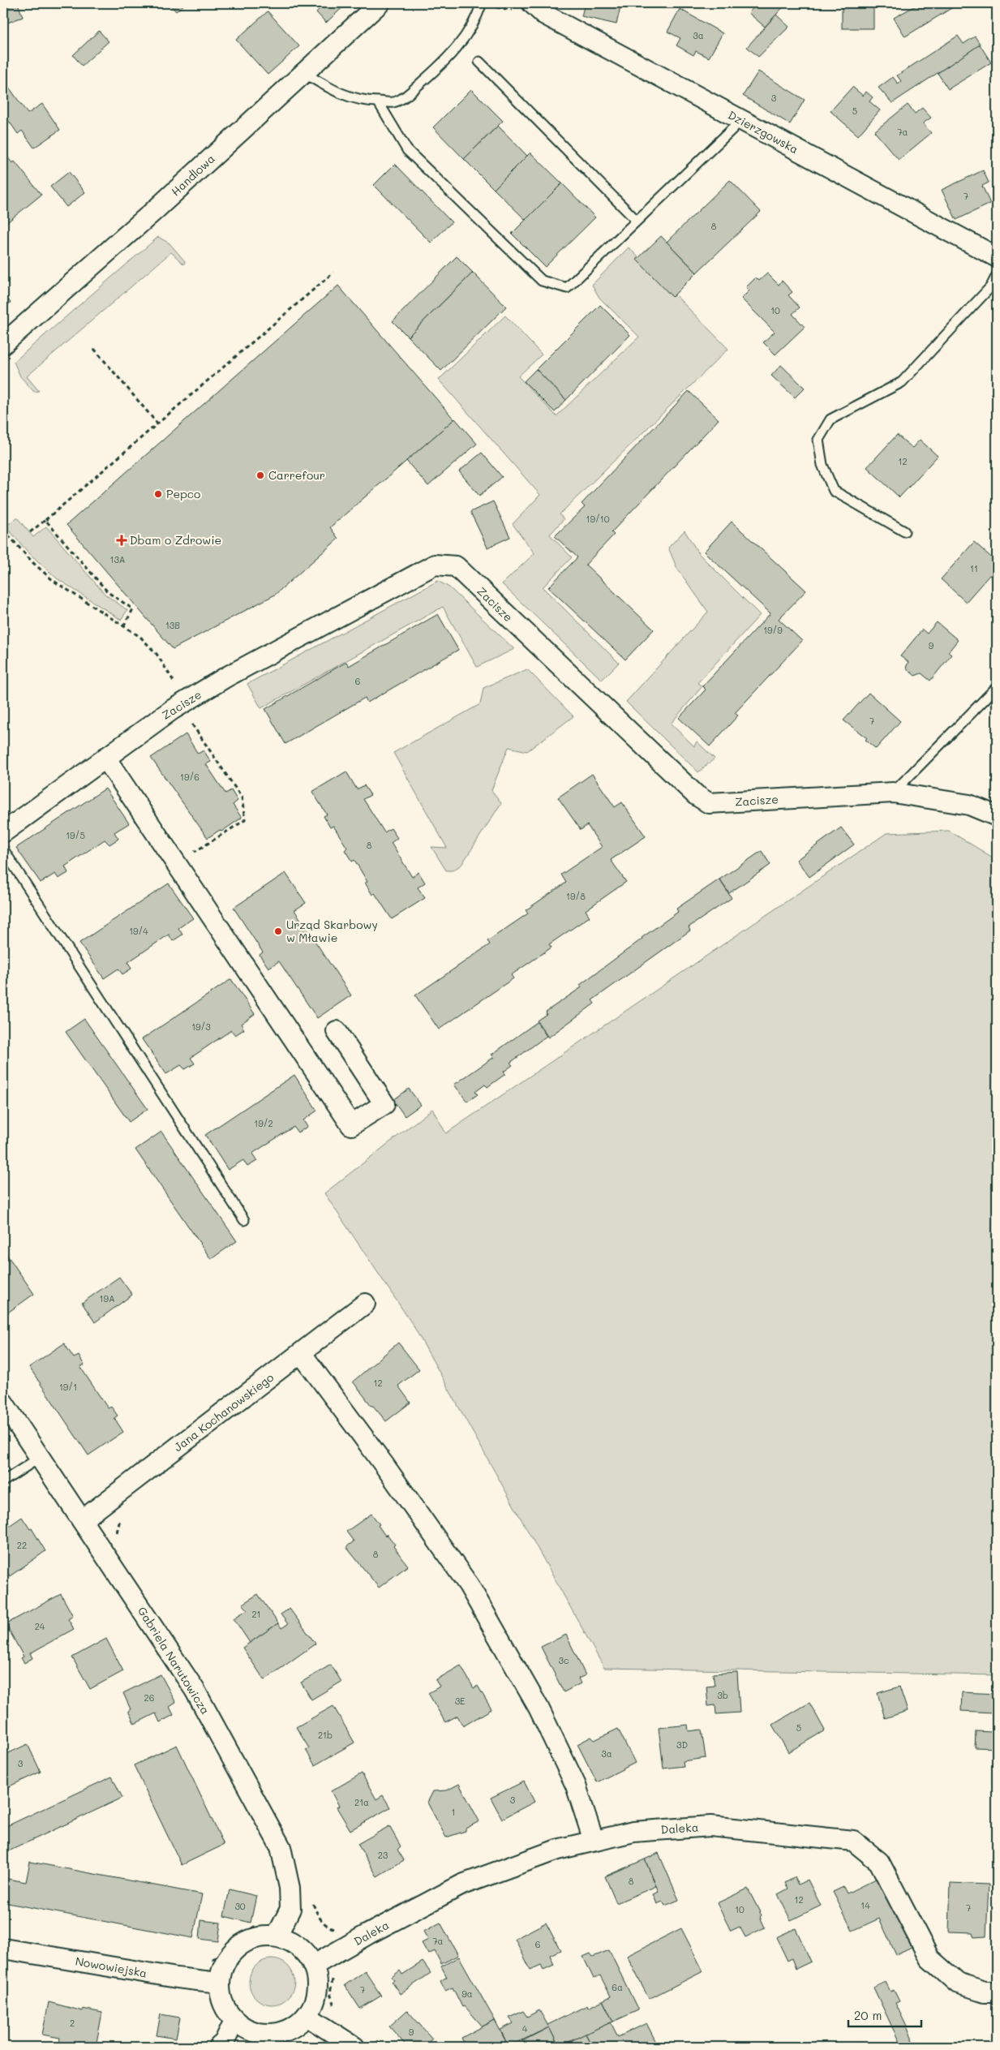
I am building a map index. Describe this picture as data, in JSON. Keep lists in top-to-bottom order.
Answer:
{
  "streets": {
    "street": [
      "Dzierzgowska",
      "Handlowa",
      "Zacisze",
      "Jana Kochanowskiego",
      "Gabriela Narutowicza",
      "Daleka",
      "Nowowiejska"
    ]
  },
  "crossings": [
    ["Jana Kochanowskiego", "Gabriela Narutowicza"],
    ["Gabriela Narutowicza", "Daleka"],
    ["Gabriela Narutowicza", "Nowowiejska"],
    ["Daleka", "Nowowiejska"]
  ],
  "places": {
    "other": ["Carrefour", "Pepco", "Urząd Skarbowy w Mławie"],
    "health": ["Dbam o Zdrowie"]
  },
  "house_numbers": [
    "3a",
    "3",
    "5",
    "7a",
    "7",
    "8",
    "10",
    "12",
    "19/10",
    "13A",
    "11",
    "13B",
    "19/9",
    "9",
    "6",
    "7",
    "19/6",
    "19/5",
    "8",
    "19/8",
    "19/4",
    "19/3",
    "19/2",
    "19A",
    "12",
    "19/1",
    "22",
    "8",
    "21",
    "24",
    "3c",
    "3b",
    "26",
    "3E",
    "5",
    "21b",
    "3D",
    "3a",
    "3",
    "3",
    "21a",
    "1",
    "23",
    "8",
    "12",
    "14",
    "30",
    "7",
    "10",
    "7a",
    "6",
    "6a",
    "7",
    "9a",
    "2",
    "4",
    "9"
  ],
  "scale_bar": "20 m"
}
